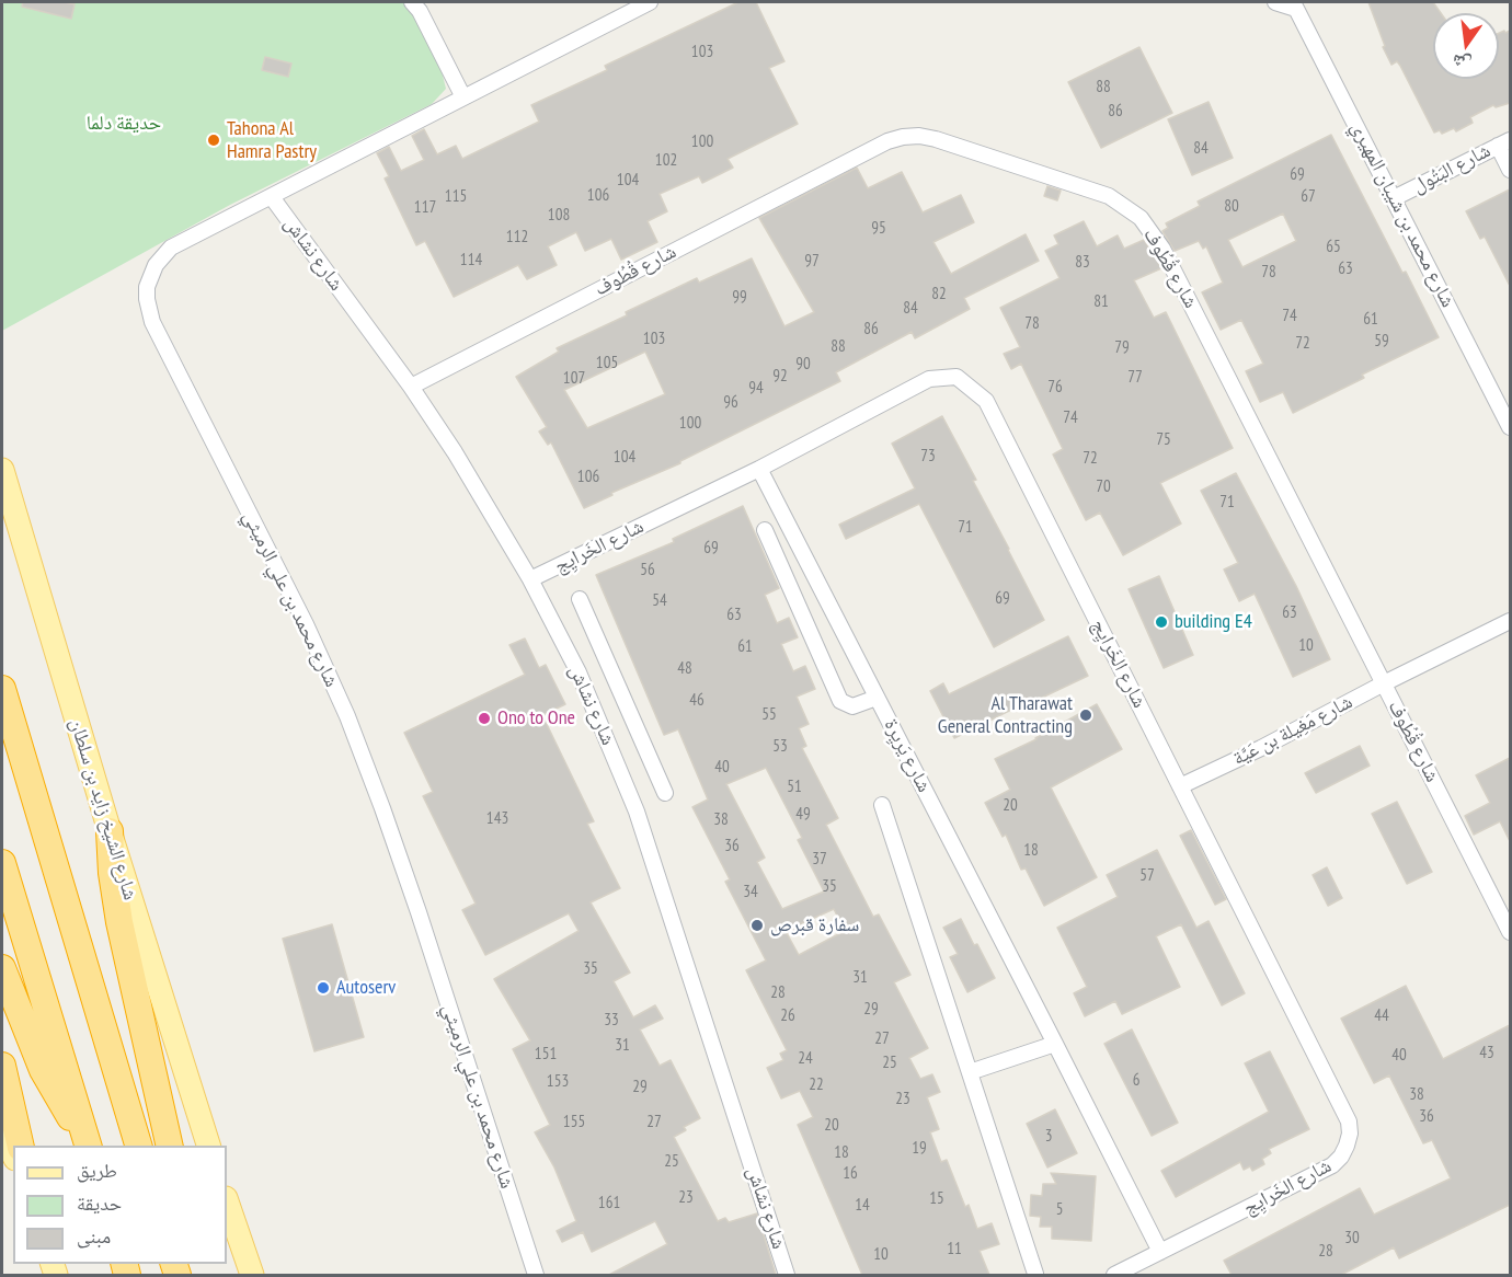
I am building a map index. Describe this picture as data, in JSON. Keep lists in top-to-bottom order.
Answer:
{
  "streets": {
    "main road": ["شارع الشيخ زايد بن سلطان"],
    "street": [
      "شارع البَتُول",
      "شارع محمد بن شيبان المهيري",
      "شارع نشاش",
      "شارع قُطُوف",
      "شارع الخَرايِج",
      "شارع محمد بن علي الرميثي",
      "شارع مَغِيلة بن عَيَّة",
      "شارع يَريِرة"
    ]
  },
  "crossings": [
    ["شارع البَتُول", "شارع محمد بن شيبان المهيري"],
    ["شارع نشاش", "شارع قُطُوف"],
    ["شارع نشاش", "شارع الخَرايِج"],
    ["شارع نشاش", "شارع محمد بن علي الرميثي"],
    ["شارع قُطُوف", "شارع مَغِيلة بن عَيَّة"],
    ["شارع الخَرايِج", "شارع مَغِيلة بن عَيَّة"],
    ["شارع الخَرايِج", "شارع يَريِرة"]
  ],
  "parks": ["حديقة دلما"],
  "places": [
    "Tahona Al Hamra Pastry",
    "building E4",
    "Al Tharawat General Contracting",
    "Ono to One",
    "سفارة قبرص",
    "Autoserv"
  ],
  "house_numbers": [
    "103",
    "88",
    "86",
    "100",
    "84",
    "102",
    "69",
    "104",
    "106",
    "115",
    "67",
    "80",
    "117",
    "108",
    "95",
    "112",
    "65",
    "114",
    "97",
    "83",
    "63",
    "78",
    "82",
    "99",
    "81",
    "84",
    "74",
    "61",
    "78",
    "86",
    "103",
    "59",
    "72",
    "88",
    "79",
    "105",
    "90",
    "92",
    "77",
    "107",
    "76",
    "94",
    "96",
    "74",
    "100",
    "75",
    "73",
    "104",
    "72",
    "106",
    "70",
    "71",
    "71",
    "69",
    "56",
    "69",
    "54",
    "63",
    "63",
    "10",
    "61",
    "48",
    "46",
    "55",
    "53",
    "40",
    "51",
    "20",
    "49",
    "143",
    "38",
    "36",
    "18",
    "37",
    "57",
    "35",
    "34",
    "35",
    "31",
    "28",
    "29",
    "26",
    "44",
    "33",
    "27",
    "31",
    "43",
    "151",
    "40",
    "24",
    "25",
    "6",
    "153",
    "22",
    "29",
    "38",
    "23",
    "36",
    "155",
    "27",
    "20",
    "3",
    "19",
    "18",
    "25",
    "16",
    "23",
    "15",
    "161",
    "14",
    "5",
    "30",
    "11",
    "28",
    "10"
  ],
  "legend": ["طريق", "حديقة", "مبنى"],
  "north": "bottom"
}
